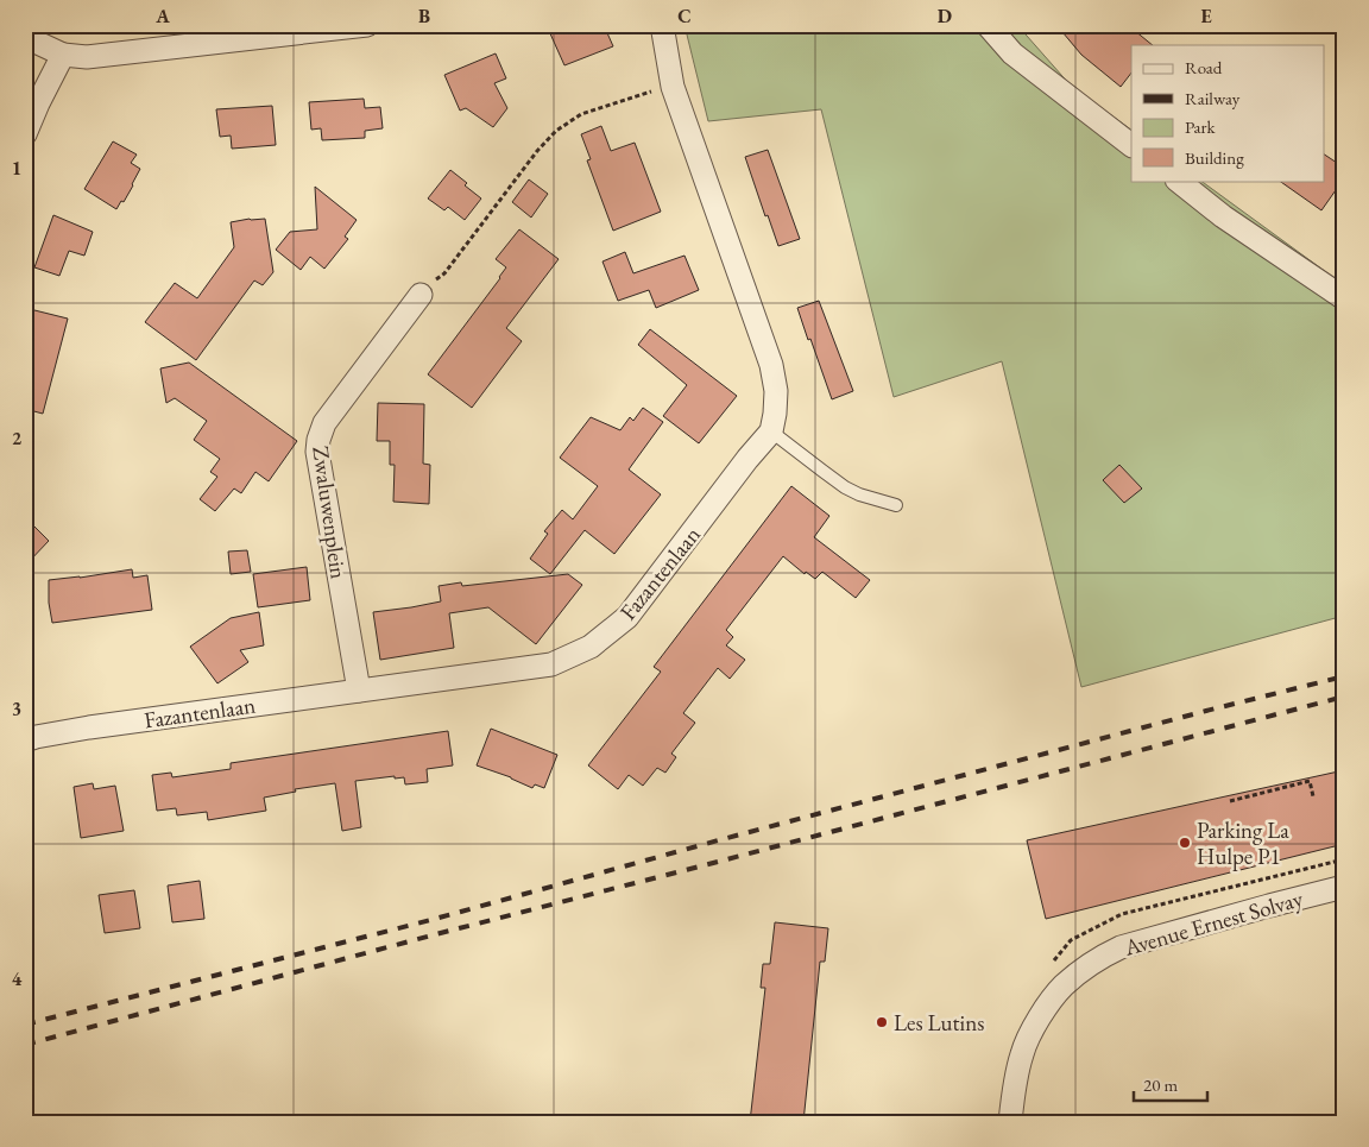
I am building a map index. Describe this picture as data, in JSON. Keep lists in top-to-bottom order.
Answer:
{
  "streets": {
    "street": ["Zwaluwenplein", "Fazantenlaan", "Avenue Ernest Solvay"]
  },
  "crossings": [
    ["Zwaluwenplein", "Fazantenlaan"]
  ],
  "places": ["Parking La Hulpe P1", "Les Lutins"],
  "legend": [
    "Road",
    "Railway",
    "Park",
    "Building"
  ],
  "scale_bar": "20 m",
  "grid": {
    "columns": [
      "A",
      "B",
      "C",
      "D",
      "E"
    ],
    "rows": [
      "1",
      "2",
      "3",
      "4"
    ]
  }
}
